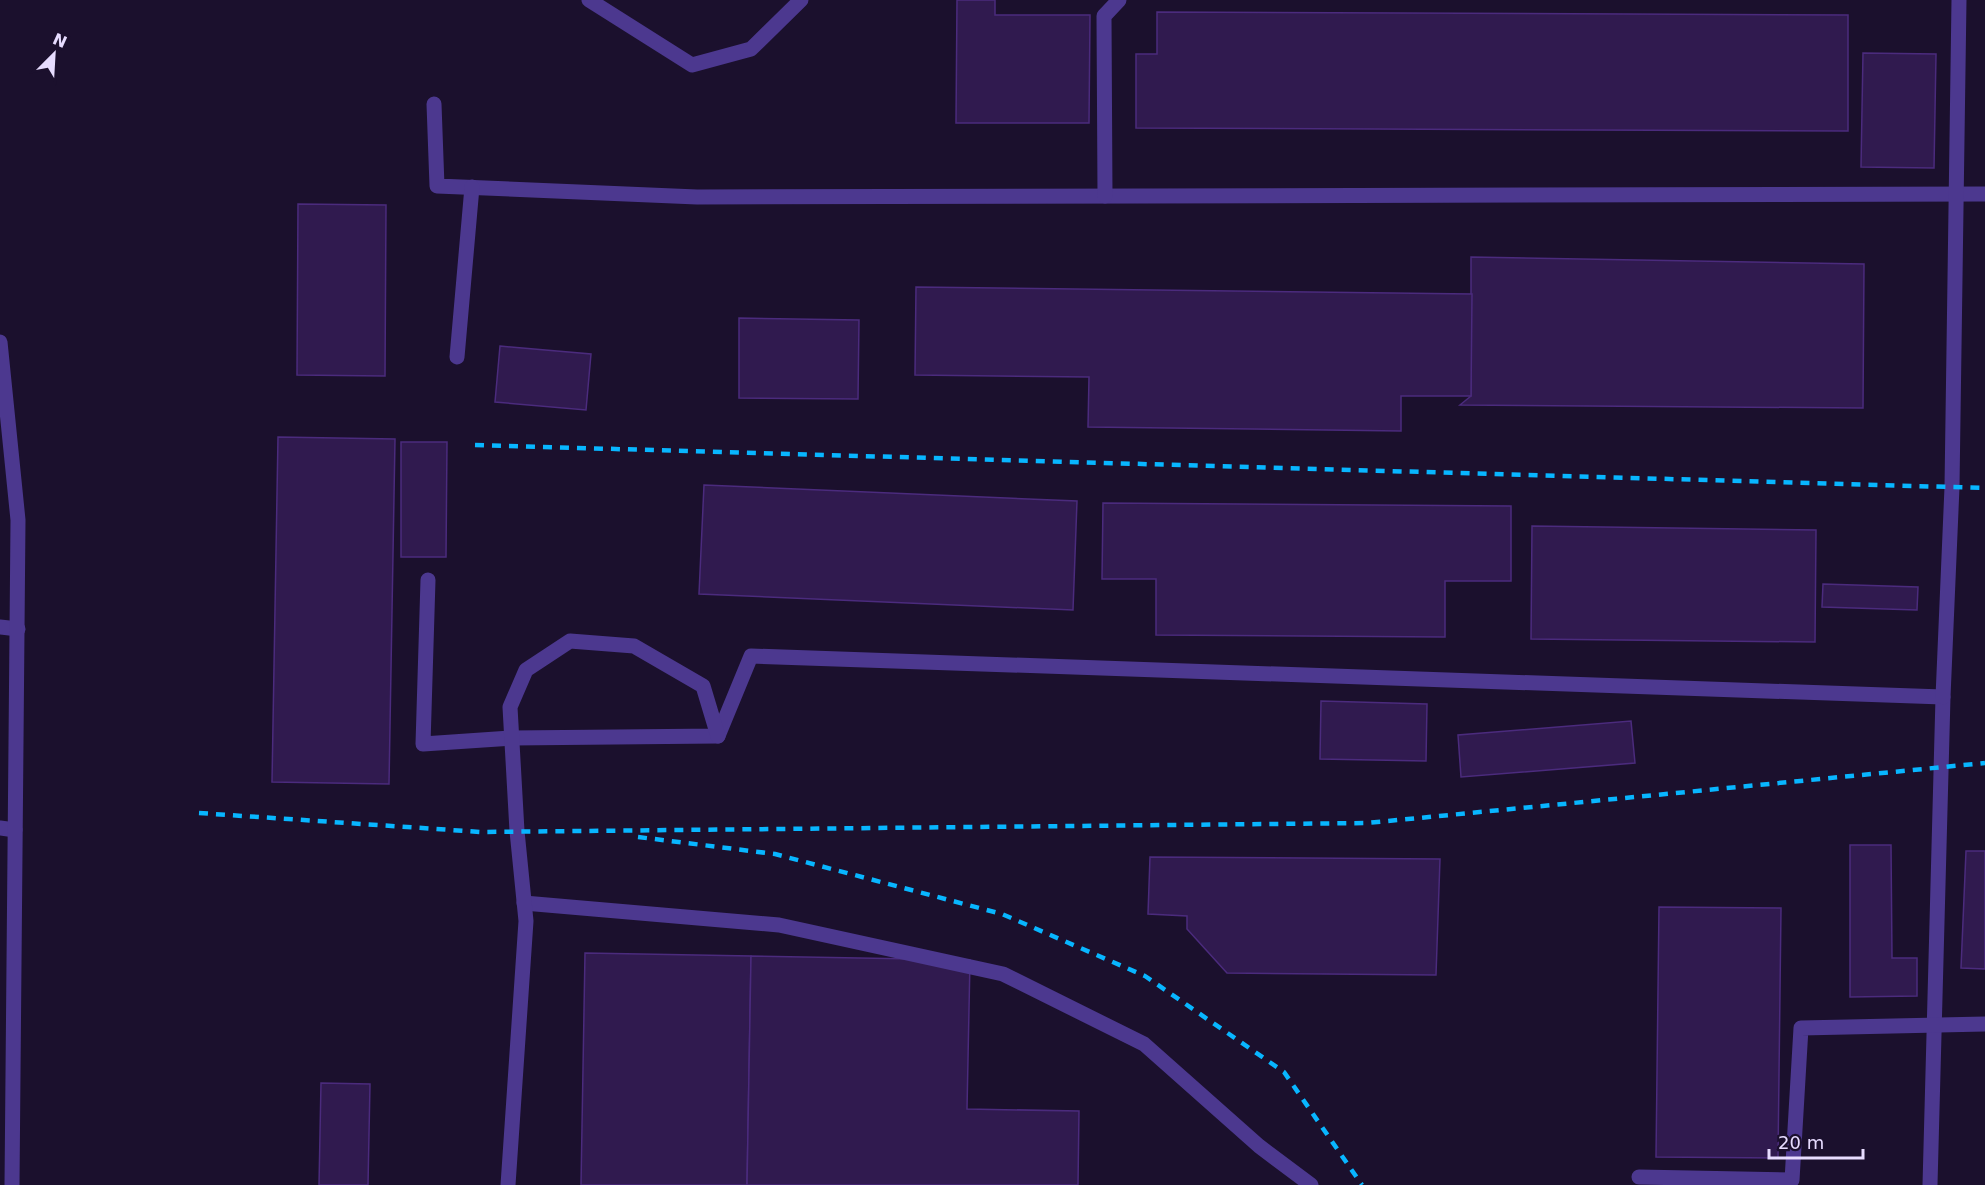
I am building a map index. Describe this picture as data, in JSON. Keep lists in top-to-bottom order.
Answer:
{
  "scale_bar": "20 m",
  "north": "top right"
}
